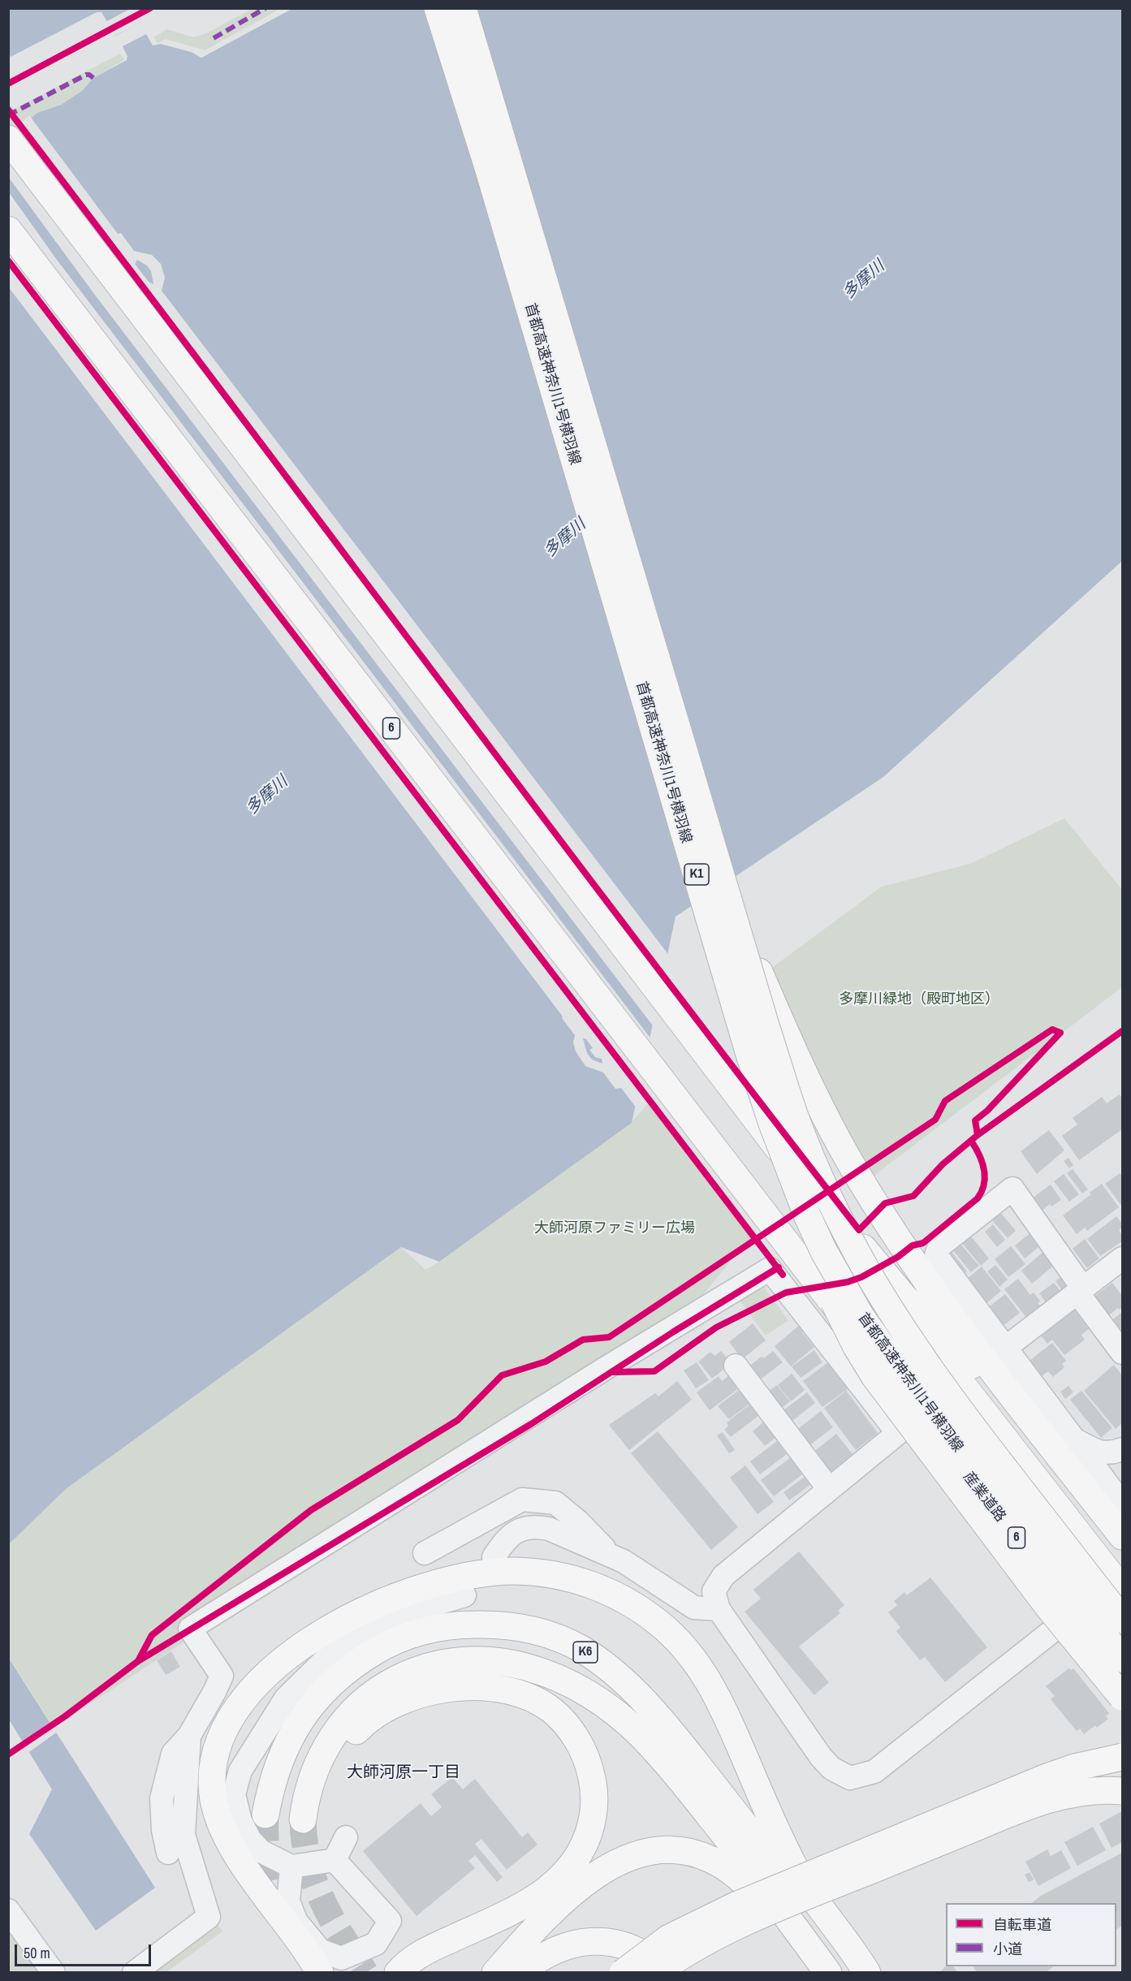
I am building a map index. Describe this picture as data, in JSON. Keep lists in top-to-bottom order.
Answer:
{
  "streets": {
    "main road": [
      "首都高速神奈川1号横羽線",
      "6",
      "K1",
      "産業道路",
      "K6"
    ]
  },
  "districts": ["大師河原一丁目"],
  "water": ["多摩川"],
  "parks": ["多摩川緑地（殿町地区）", "大師河原ファミリー広場"],
  "legend": ["自転車道", "小道"],
  "scale_bar": "50 m"
}
